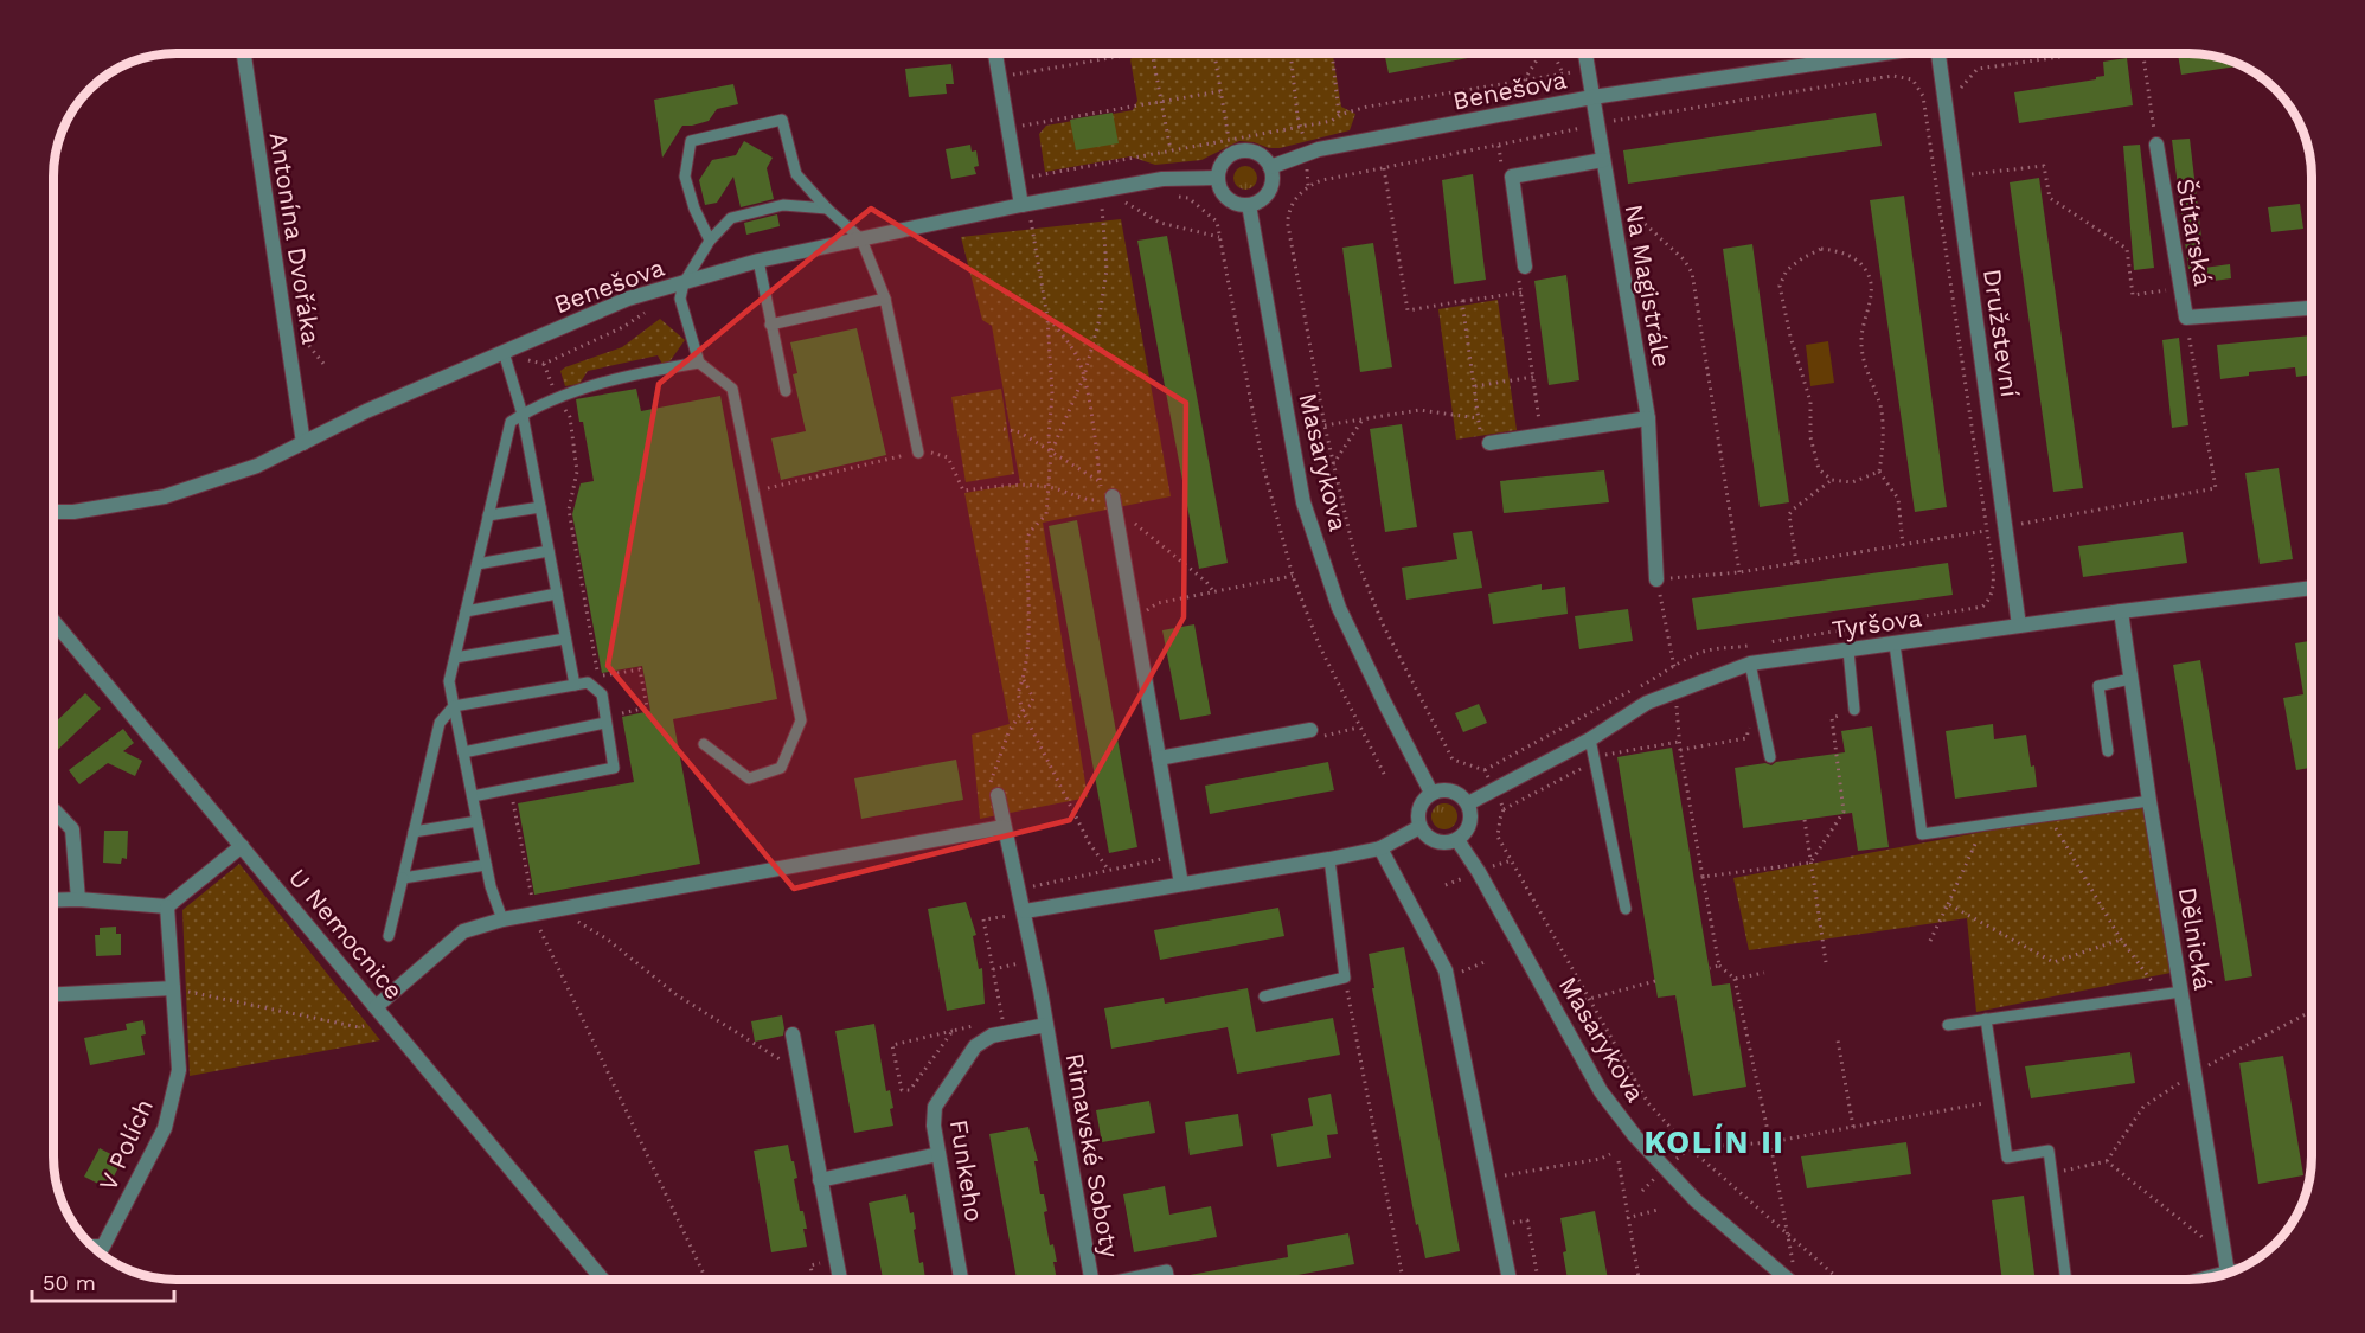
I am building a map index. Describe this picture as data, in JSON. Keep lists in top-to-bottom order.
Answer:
{
  "streets": {
    "street": [
      "Benešova",
      "Štítarská",
      "Antonína Dvořáka",
      "Na Magistrále",
      "Družstevní",
      "Masarykova",
      "Tyršova",
      "U Nemocnice",
      "Dělnická",
      "V Polích",
      "Rimavské Soboty",
      "Funkeho"
    ]
  },
  "crossings": [
    ["Benešova", "Antonína Dvořáka"],
    ["Benešova", "Na Magistrále"],
    ["Benešova", "Masarykova"],
    ["Družstevní", "Tyršova"],
    ["Masarykova", "Tyršova"],
    ["Tyršova", "Dělnická"],
    ["Rimavské Soboty", "Funkeho"]
  ],
  "districts": ["KOLÍN II"],
  "scale_bar": "50 m"
}
